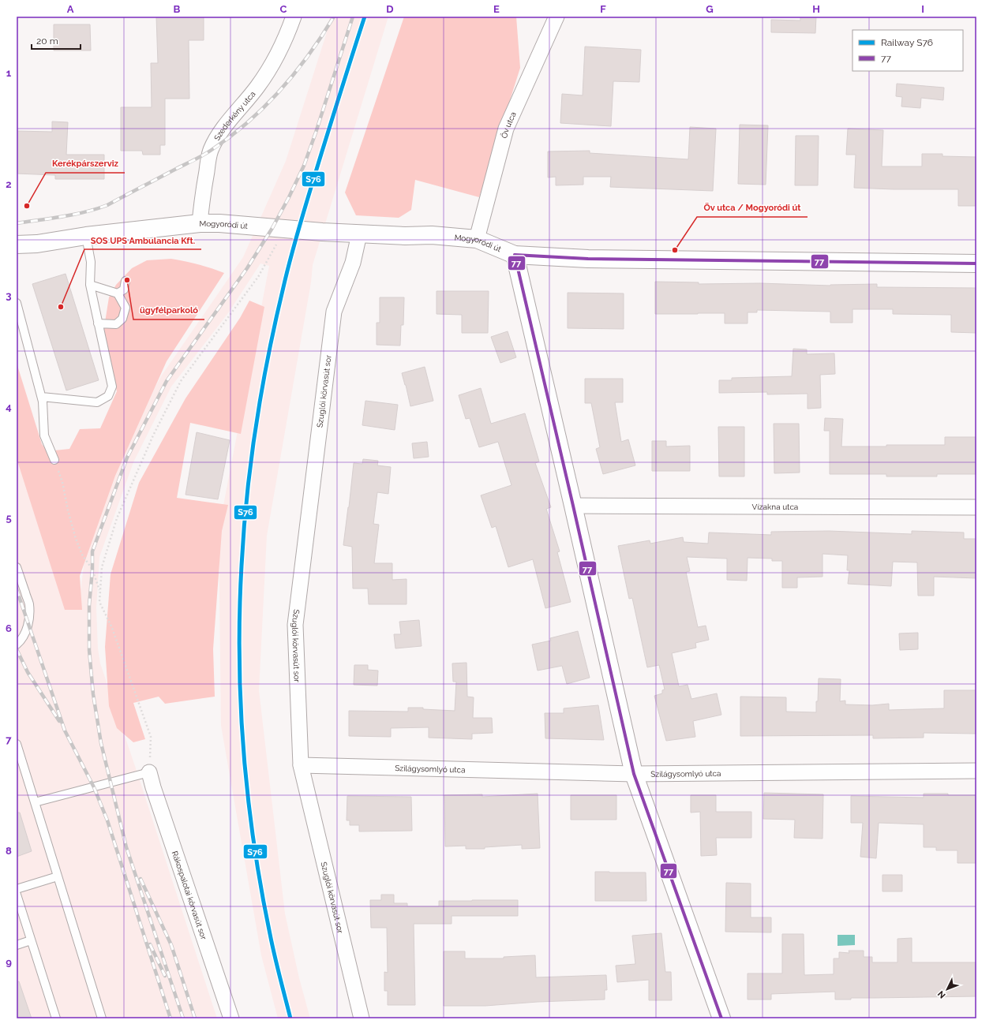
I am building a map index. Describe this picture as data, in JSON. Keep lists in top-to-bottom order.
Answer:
{
  "streets": {
    "street": [
      "Szederkény utca",
      "Öv utca",
      "Mogyoródi út",
      "Szuglói körvasút sor",
      "Vízakna utca",
      "Szilágysomlyó utca",
      "Rákospalotai körvasút sor"
    ]
  },
  "crossings": [
    ["Szederkény utca", "Mogyoródi út"],
    ["Öv utca", "Mogyoródi út"],
    ["Mogyoródi út", "Szuglói körvasút sor"],
    ["Szuglói körvasút sor", "Szilágysomlyó utca"]
  ],
  "places": [
    "Kerékpárszerviz",
    "Öv utca / Mogyoródi út",
    "ügyfélparkoló",
    "SOS UPS Ambulancia Kft."
  ],
  "lines": ["rail line S76", "transit line 77"],
  "legend": ["Railway S76", "77"],
  "scale_bar": "20 m",
  "north": "bottom left",
  "grid": {
    "columns": [
      "A",
      "B",
      "C",
      "D",
      "E",
      "F",
      "G",
      "H",
      "I"
    ],
    "rows": [
      "1",
      "2",
      "3",
      "4",
      "5",
      "6",
      "7",
      "8",
      "9"
    ]
  }
}
